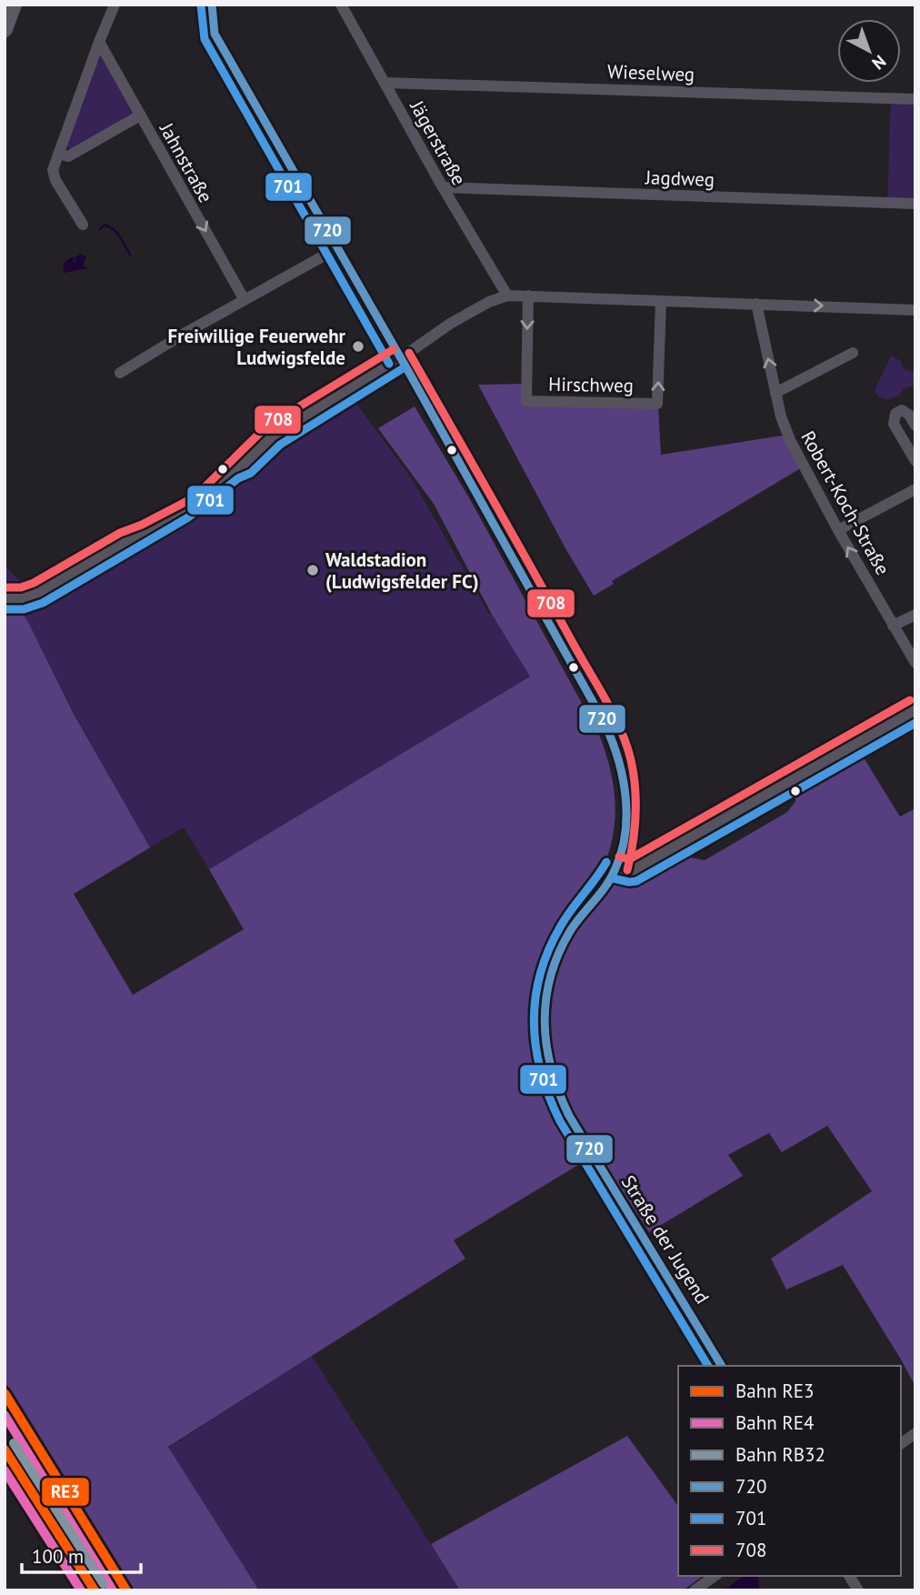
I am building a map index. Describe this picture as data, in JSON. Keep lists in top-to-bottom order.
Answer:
{
  "streets": {
    "street": [
      "Wieselweg",
      "Jägerstraße",
      "Jahnstraße",
      "Jagdweg",
      "Hirschweg",
      "Robert-Koch-Straße",
      "Straße der Jugend"
    ]
  },
  "crossings": [
    ["Wieselweg", "Jägerstraße"],
    ["Jägerstraße", "Jagdweg"]
  ],
  "one_way": ["Jahnstraße", "Robert-Koch-Straße"],
  "places": ["Freiwillige Feuerwehr Ludwigsfelde", "Waldstadion (Ludwigsfelder FC)"],
  "lines": [
    "transit line 720",
    "transit line 701",
    "transit line 708",
    "rail line RE3",
    "rail line RE4",
    "rail line RB32"
  ],
  "legend": [
    "Bahn RE3",
    "Bahn RE4",
    "Bahn RB32",
    "720",
    "701",
    "708"
  ],
  "scale_bar": "100 m",
  "north": "bottom right"
}
